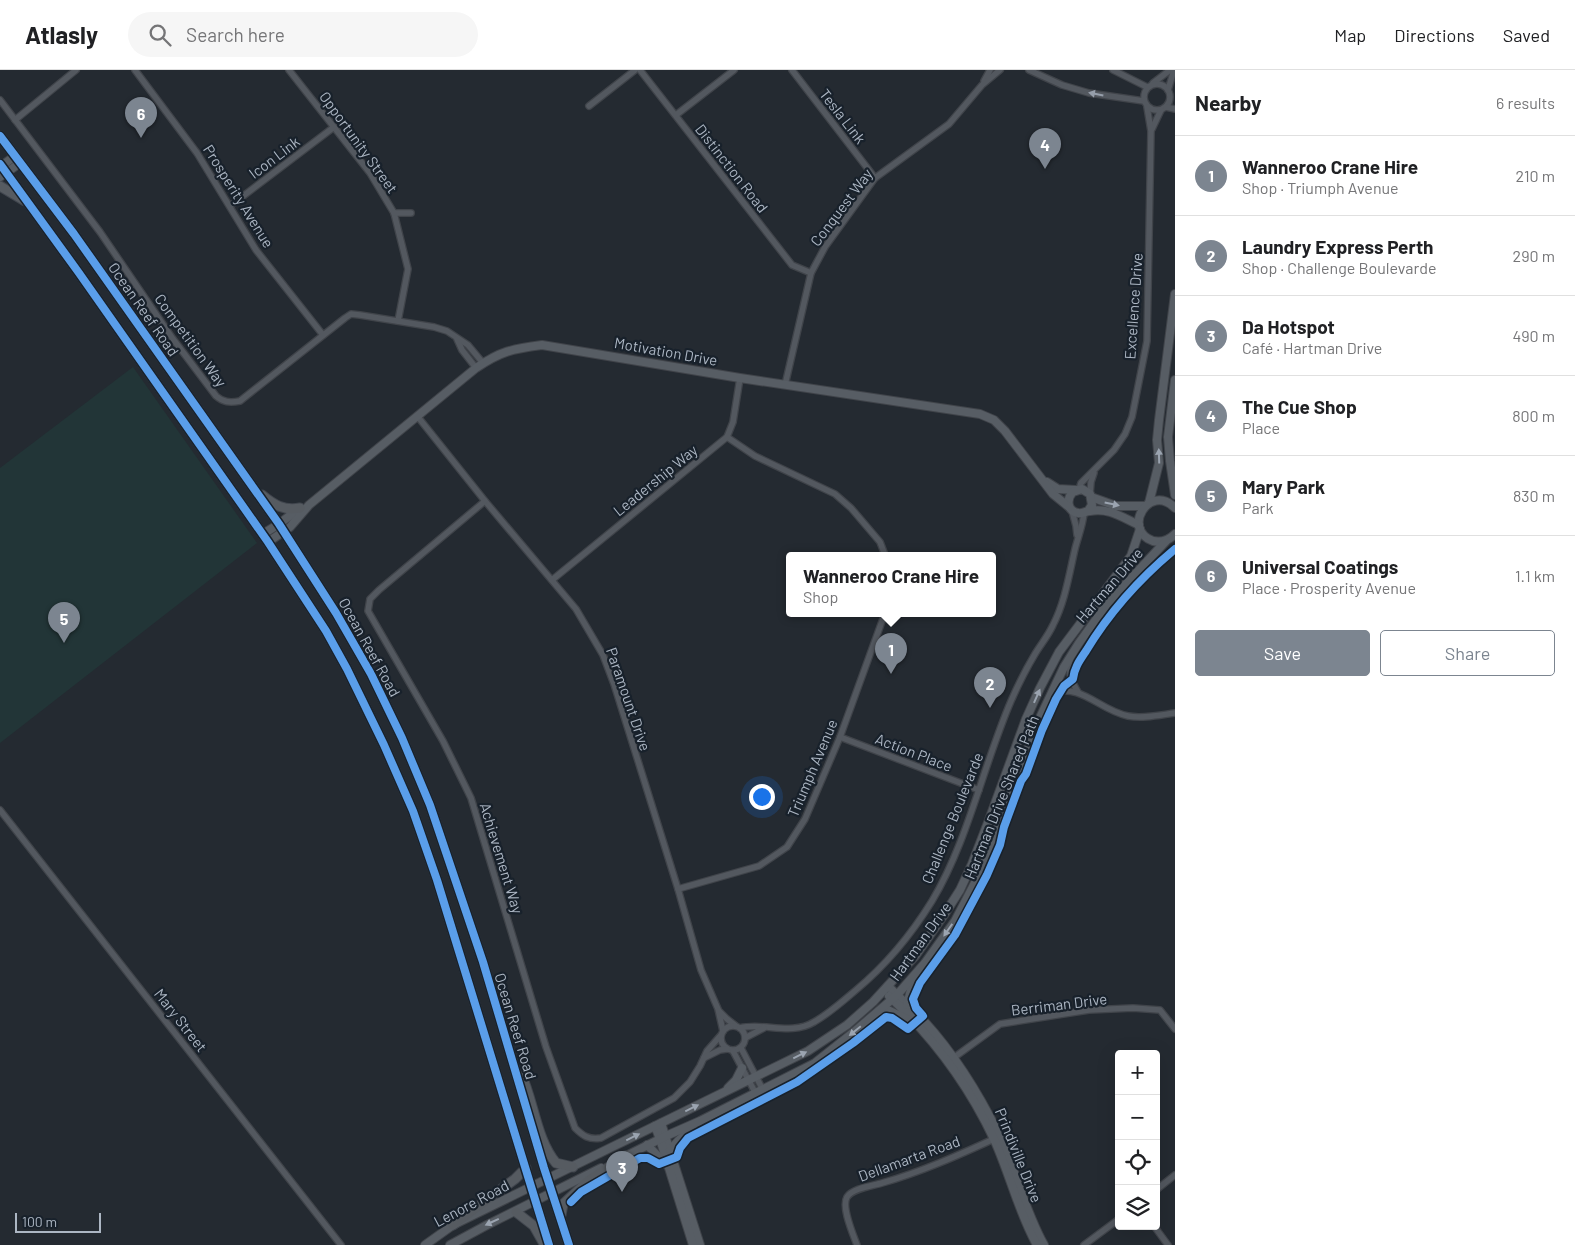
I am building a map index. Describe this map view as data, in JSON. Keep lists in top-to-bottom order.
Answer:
{
  "streets": {
    "main road": [
      "Ocean Reef Road",
      "Motivation Drive",
      "Hartman Drive",
      "Prindiville Drive",
      "Lenore Road"
    ],
    "street": [
      "Tesla Link",
      "Opportunity Street",
      "Icon Link",
      "Distinction Road",
      "Prosperity Avenue",
      "Conquest Way",
      "Excellence Drive",
      "Competition Way",
      "Leadership Way",
      "Paramount Drive",
      "Action Place",
      "Triumph Avenue",
      "Challenge Boulevarde",
      "Achievement Way",
      "Berriman Drive",
      "Mary Street",
      "Dellamarta Road"
    ],
    "cycle path": ["Hartman Drive Shared Path"]
  },
  "crossings": [
    ["Tesla Link", "Conquest Way"],
    ["Opportunity Street", "Icon Link"],
    ["Opportunity Street", "Competition Way"],
    ["Icon Link", "Prosperity Avenue"],
    ["Distinction Road", "Conquest Way"],
    ["Prosperity Avenue", "Competition Way"],
    ["Conquest Way", "Motivation Drive"],
    ["Excellence Drive", "Motivation Drive"],
    ["Excellence Drive", "Challenge Boulevarde"],
    ["Ocean Reef Road", "Motivation Drive"],
    ["Ocean Reef Road", "Hartman Drive"],
    ["Ocean Reef Road", "Lenore Road"],
    ["Competition Way", "Motivation Drive"],
    ["Motivation Drive", "Paramount Drive"],
    ["Motivation Drive", "Challenge Boulevarde"],
    ["Leadership Way", "Paramount Drive"],
    ["Hartman Drive", "Prindiville Drive"],
    ["Hartman Drive", "Lenore Road"],
    ["Paramount Drive", "Triumph Avenue"],
    ["Paramount Drive", "Challenge Boulevarde"],
    ["Paramount Drive", "Achievement Way"],
    ["Action Place", "Triumph Avenue"],
    ["Action Place", "Challenge Boulevarde"],
    ["Challenge Boulevarde", "Achievement Way"],
    ["Berriman Drive", "Prindiville Drive"],
    ["Prindiville Drive", "Dellamarta Road"]
  ],
  "scale_bar": "100 m",
  "page": {
    "header": "Atlasly",
    "search": "Search here",
    "nav": ["Map", "Directions", "Saved"],
    "heading": ["Nearby", "6 results"],
    "pins": [
      "6",
      "4",
      "5",
      "1",
      "2",
      "3"
    ],
    "list": [
      {
        "mark": "1",
        "name": "Wanneroo Crane Hire",
        "note": "Shop · Triumph Avenue",
        "value": "210 m"
      },
      {
        "mark": "2",
        "name": "Laundry Express Perth",
        "note": "Shop · Challenge Boulevarde",
        "value": "290 m"
      },
      {
        "mark": "3",
        "name": "Da Hotspot",
        "note": "Café · Hartman Drive",
        "value": "490 m"
      },
      {
        "mark": "4",
        "name": "The Cue Shop",
        "note": "Place",
        "value": "800 m"
      },
      {
        "mark": "5",
        "name": "Mary Park",
        "note": "Park",
        "value": "830 m"
      },
      {
        "mark": "6",
        "name": "Universal Coatings",
        "note": "Place · Prosperity Avenue",
        "value": "1.1 km"
      }
    ],
    "popup": ["Wanneroo Crane Hire", "Shop"],
    "buttons": ["Save", "Share"],
    "map_buttons": ["+", "−"],
    "scale": "100 m"
  }
}
